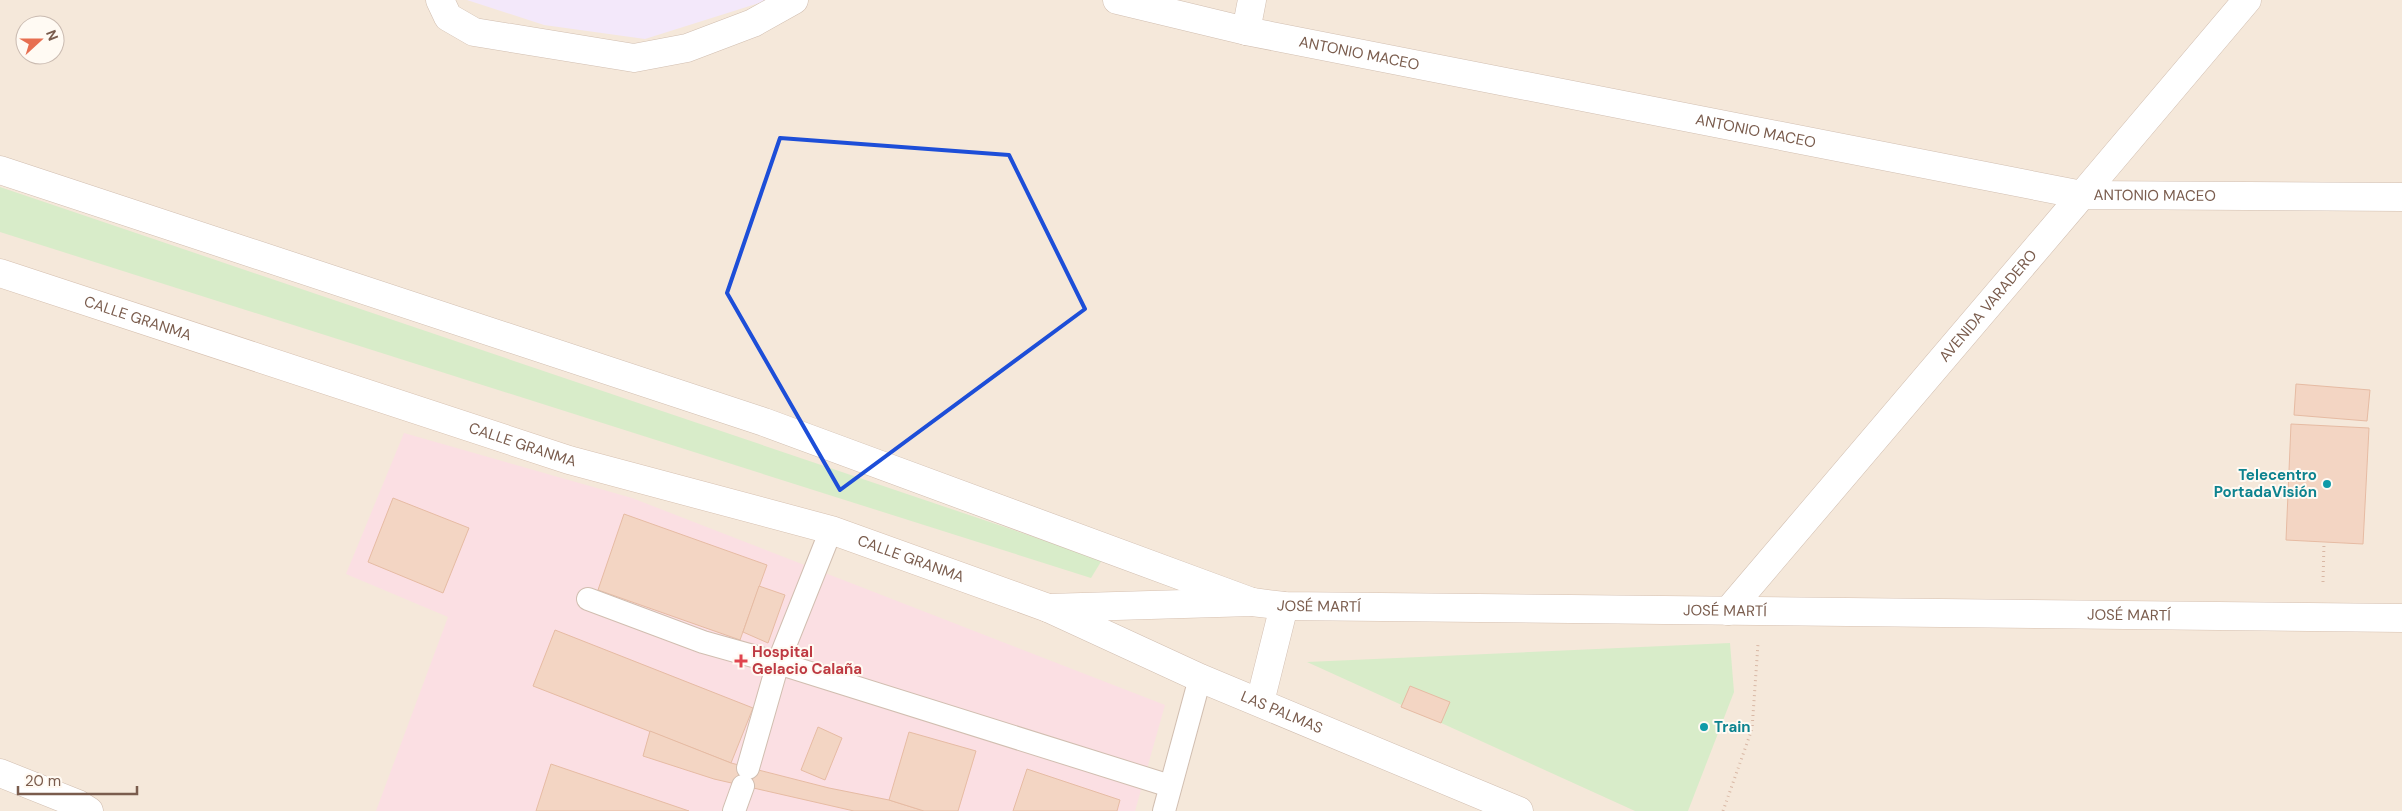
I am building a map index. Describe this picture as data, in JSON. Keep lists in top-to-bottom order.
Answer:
{
  "streets": {
    "street": [
      "ANTONIO MACEO",
      "AVENIDA VARADERO",
      "CALLE GRANMA",
      "JOSÉ MARTÍ",
      "LAS PALMAS"
    ]
  },
  "crossings": [
    ["ANTONIO MACEO", "AVENIDA VARADERO"],
    ["AVENIDA VARADERO", "JOSÉ MARTÍ"],
    ["CALLE GRANMA", "JOSÉ MARTÍ"],
    ["CALLE GRANMA", "LAS PALMAS"],
    ["JOSÉ MARTÍ", "LAS PALMAS"]
  ],
  "places": {
    "other": ["Telecentro PortadaVisión", "Train"],
    "health": ["Hospital Gelacio Calaña"]
  },
  "scale_bar": "20 m",
  "north": "right"
}
